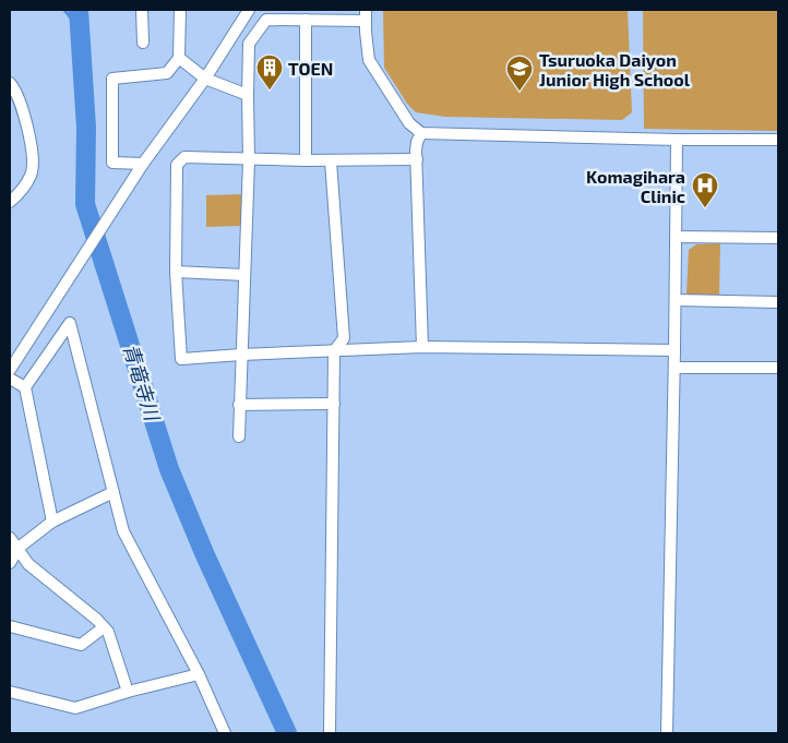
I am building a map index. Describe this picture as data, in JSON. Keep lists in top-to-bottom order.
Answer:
{
  "water": ["青竜寺川"],
  "places": {
    "building": ["TOEN"],
    "school or university": ["Tsuruoka Daiyon Junior High School"],
    "hospital": ["Komagihara Clinic"]
  }
}
